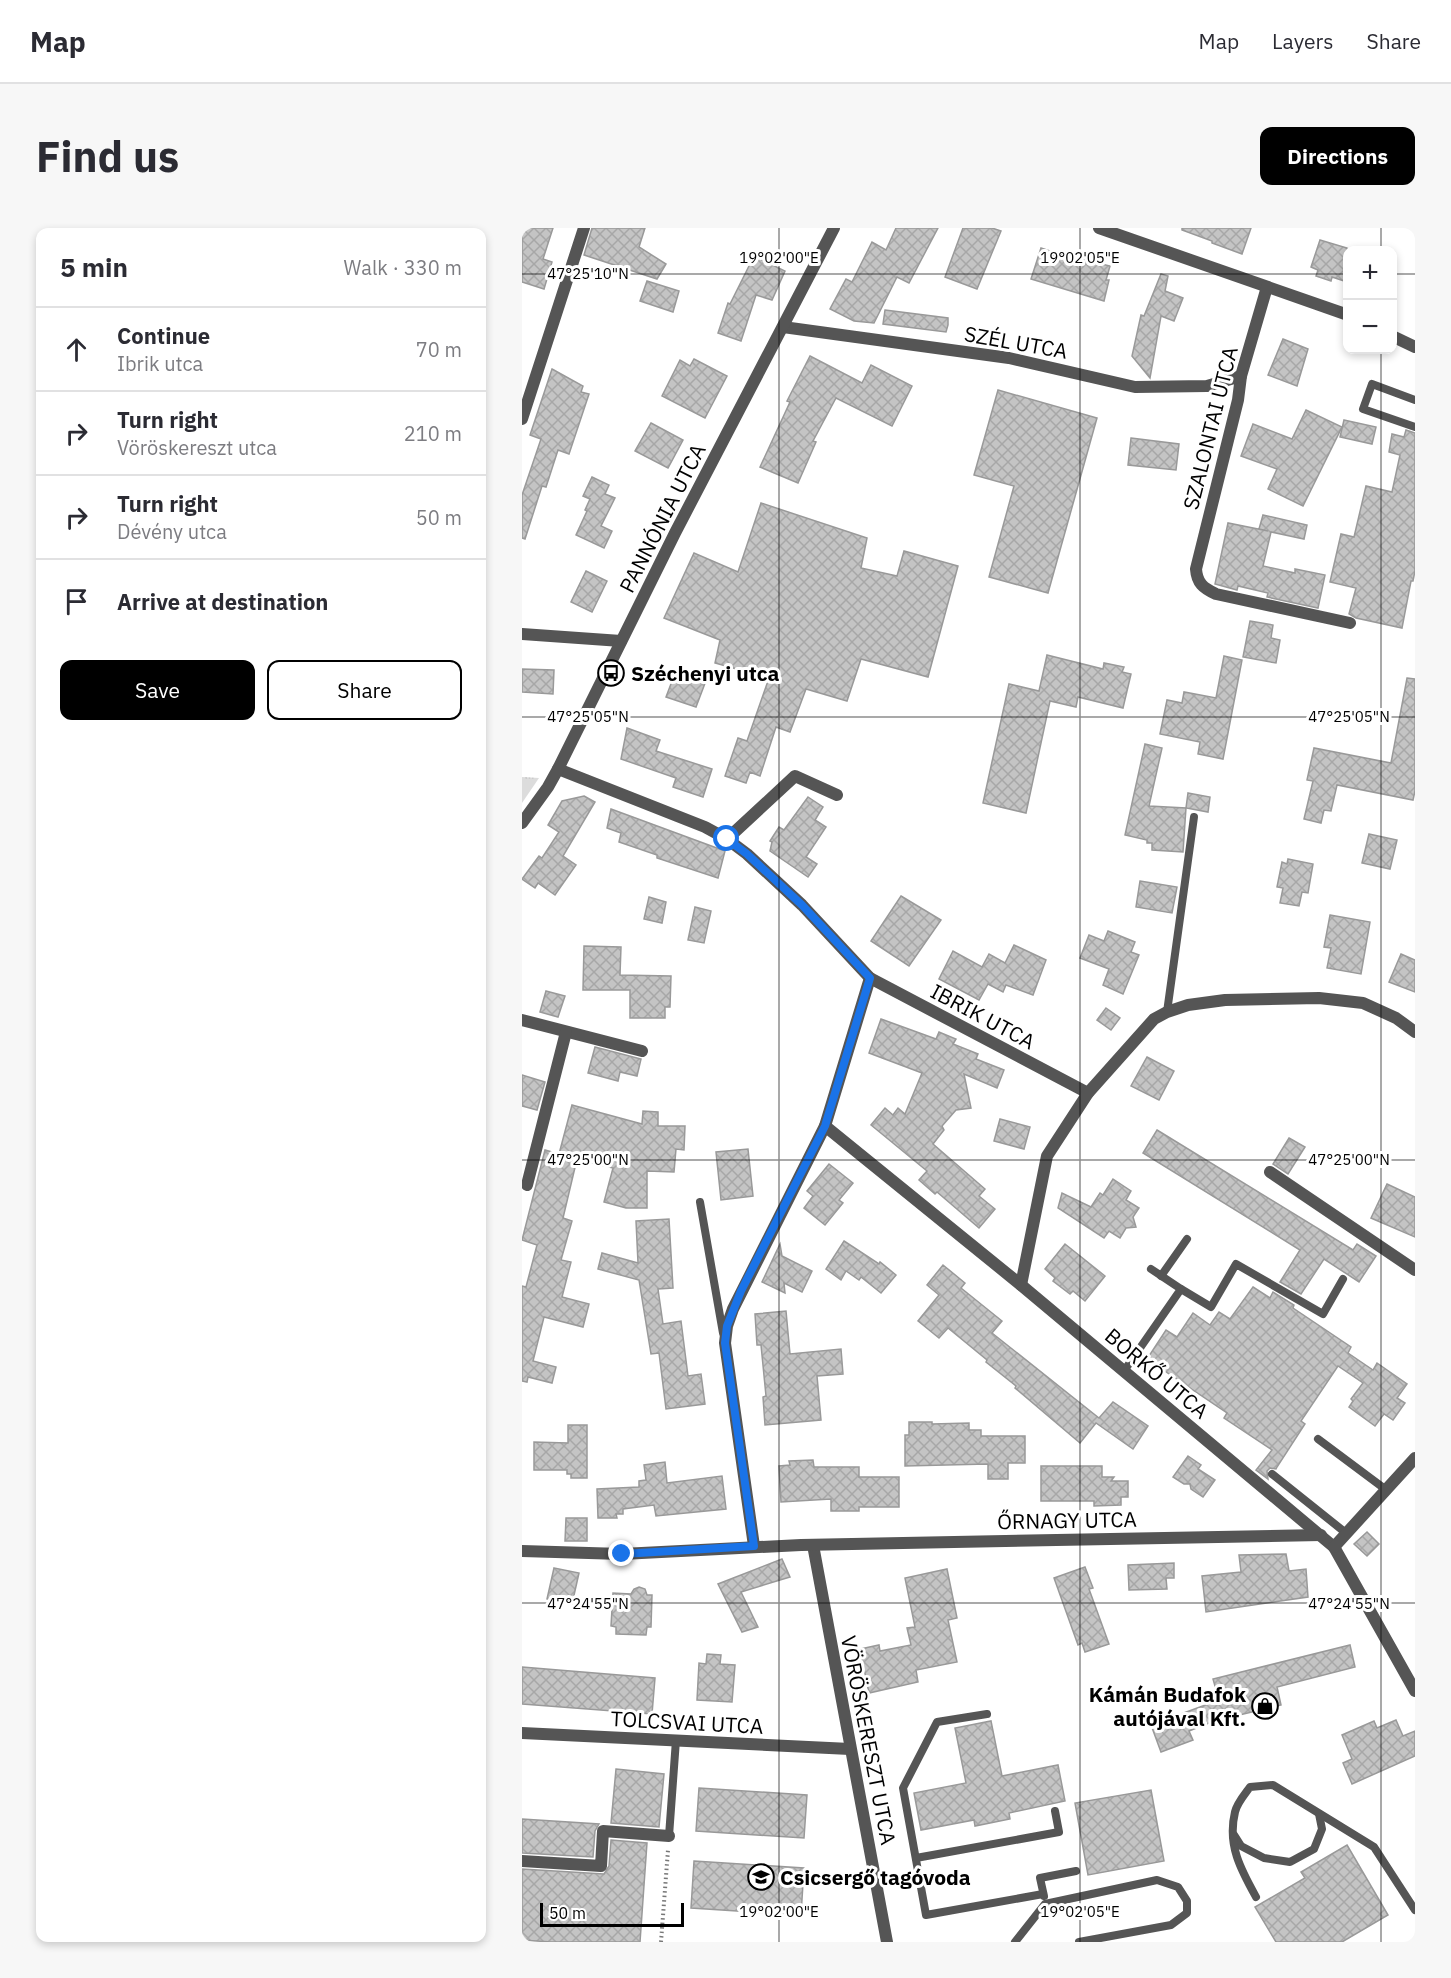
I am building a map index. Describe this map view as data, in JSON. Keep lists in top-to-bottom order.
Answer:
{
  "streets": {
    "street": [
      "SZÉL UTCA",
      "SZALONTAI UTCA",
      "PANNÓNIA UTCA",
      "IBRIK UTCA",
      "BORKŐ UTCA",
      "ŐRNAGY UTCA",
      "TOLCSVAI UTCA",
      "VÖRÖSKERESZT UTCA"
    ]
  },
  "crossings": [
    ["SZÉL UTCA", "SZALONTAI UTCA"],
    ["SZÉL UTCA", "PANNÓNIA UTCA"],
    ["PANNÓNIA UTCA", "IBRIK UTCA"],
    ["BORKŐ UTCA", "ŐRNAGY UTCA"],
    ["ŐRNAGY UTCA", "VÖRÖSKERESZT UTCA"],
    ["TOLCSVAI UTCA", "VÖRÖSKERESZT UTCA"]
  ],
  "places": {
    "bus stop": ["Széchenyi utca"],
    "shop": ["Kámán Budafok autójával Kft."],
    "school or university": ["Csicsergő tagóvoda"]
  },
  "scale_bar": "50 m",
  "page": {
    "header": "Map",
    "nav": ["Map", "Layers", "Share"],
    "buttons": [
      "Directions",
      ["Save", "Share"]
    ],
    "title": "Find us",
    "heading": ["5 min", "Walk · 330 m"],
    "map_buttons": ["+", "−"],
    "list": [
      ["Continue", "Ibrik utca", "70 m"],
      ["Turn right", "Vöröskereszt utca", "210 m"],
      ["Turn right", "Dévény utca", "50 m"],
      "Arrive at destination"
    ],
    "scale": "50 m"
  },
  "coordinates": [
    "19°02'00\"E",
    "19°02'05\"E",
    "47°25'10\"N",
    "47°25'05\"N",
    "47°25'00\"N",
    "47°24'55\"N"
  ]
}
